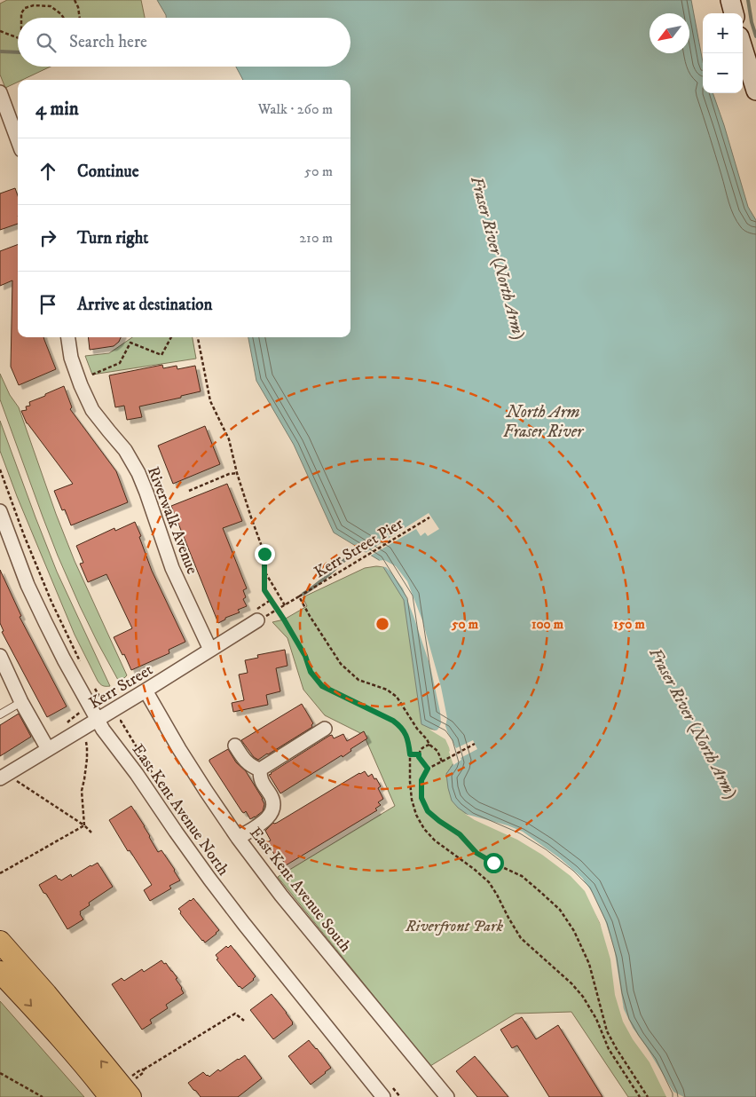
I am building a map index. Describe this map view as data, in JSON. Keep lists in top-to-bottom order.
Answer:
{
  "streets": {
    "street": [
      "Riverwalk Avenue",
      "Kerr Street",
      "East Kent Avenue North",
      "East Kent Avenue South"
    ],
    "path": ["Kerr Street Pier"]
  },
  "crossings": [
    ["Riverwalk Avenue", "Kerr Street"],
    ["Kerr Street", "East Kent Avenue North"],
    ["Kerr Street", "East Kent Avenue South"]
  ],
  "water": ["Fraser River (North Arm)", "North Arm Fraser River"],
  "parks": ["Riverfront Park"],
  "north": "bottom left",
  "page": {
    "map_buttons": ["+", "−"],
    "search": "Search here",
    "heading": ["4 min", "Walk · 260 m"],
    "list": [
      ["Continue", "50 m"],
      ["Turn right", "210 m"],
      "Arrive at destination"
    ]
  },
  "rings": ["50 m", "100 m", "150 m"]
}
